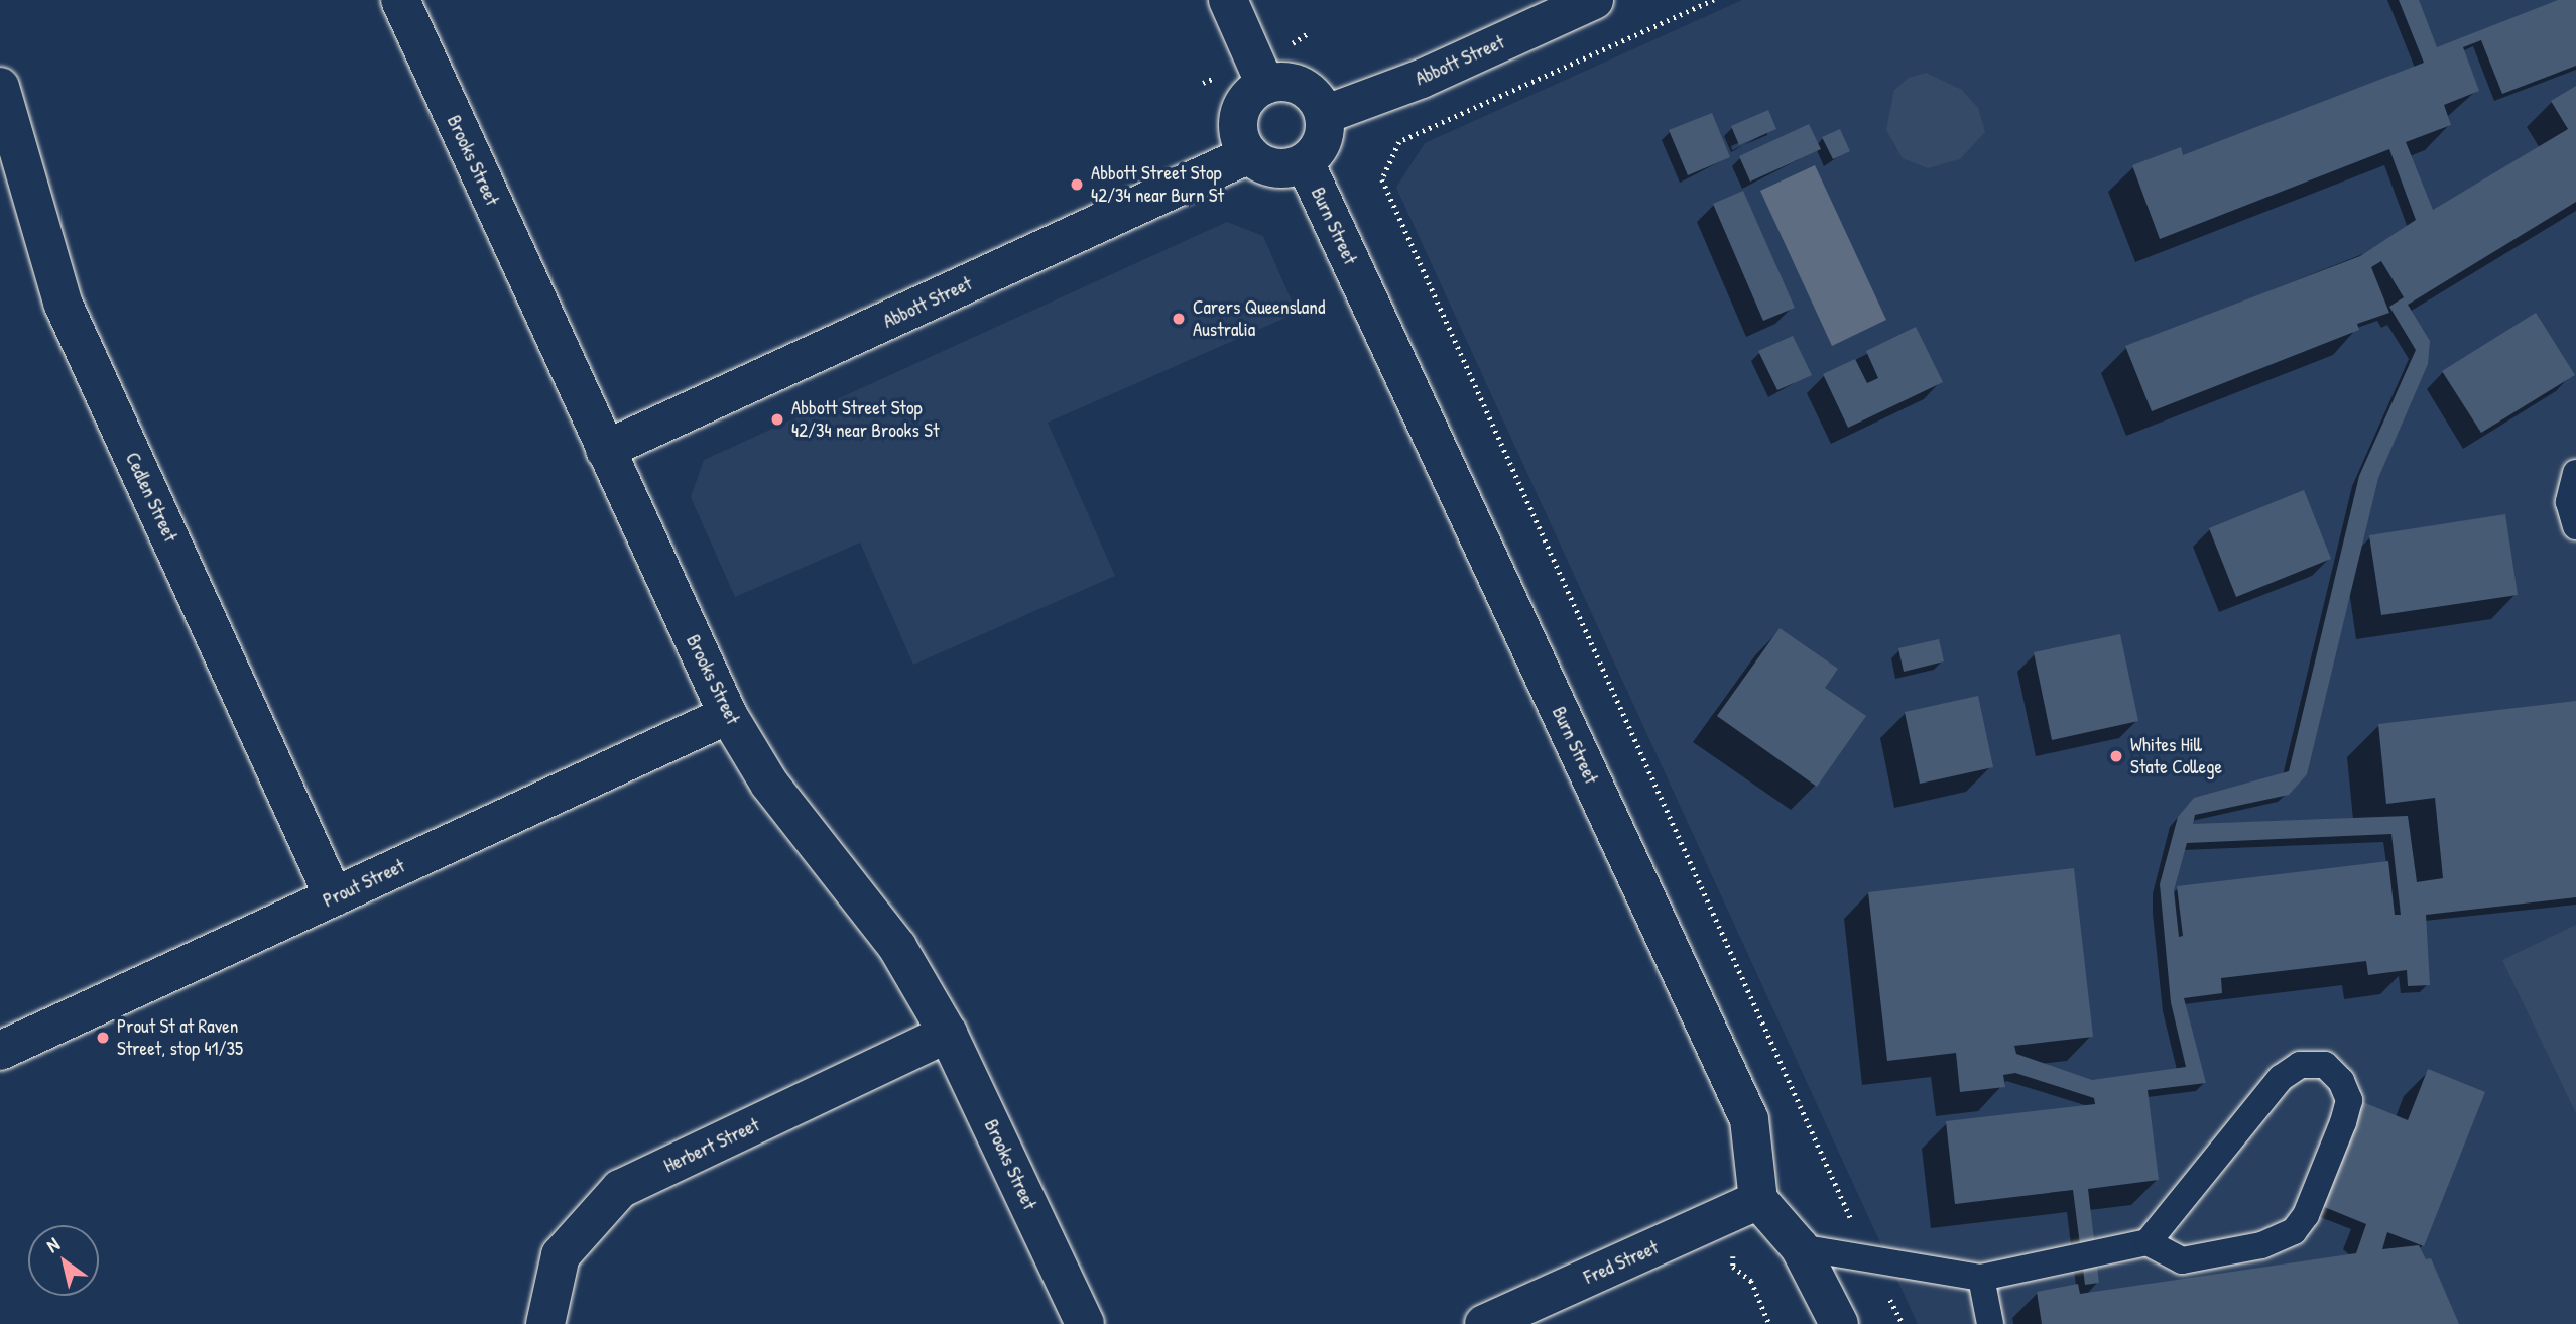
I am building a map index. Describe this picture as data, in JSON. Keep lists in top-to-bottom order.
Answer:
{
  "streets": {
    "street": [
      "Abbott Street",
      "Brooks Street",
      "Burn Street",
      "Cedlen Street",
      "Prout Street",
      "Herbert Street",
      "Fred Street"
    ]
  },
  "crossings": [
    ["Abbott Street", "Brooks Street"],
    ["Abbott Street", "Burn Street"],
    ["Brooks Street", "Prout Street"],
    ["Brooks Street", "Herbert Street"],
    ["Burn Street", "Fred Street"],
    ["Cedlen Street", "Prout Street"]
  ],
  "places": [
    "Abbott Street Stop 42/34 near Burn St",
    "Carers Queensland Australia",
    "Abbott Street Stop 42/34 near Brooks St",
    "Whites Hill State College",
    "Prout St at Raven Street, stop 41/35"
  ],
  "north": "top left"
}
